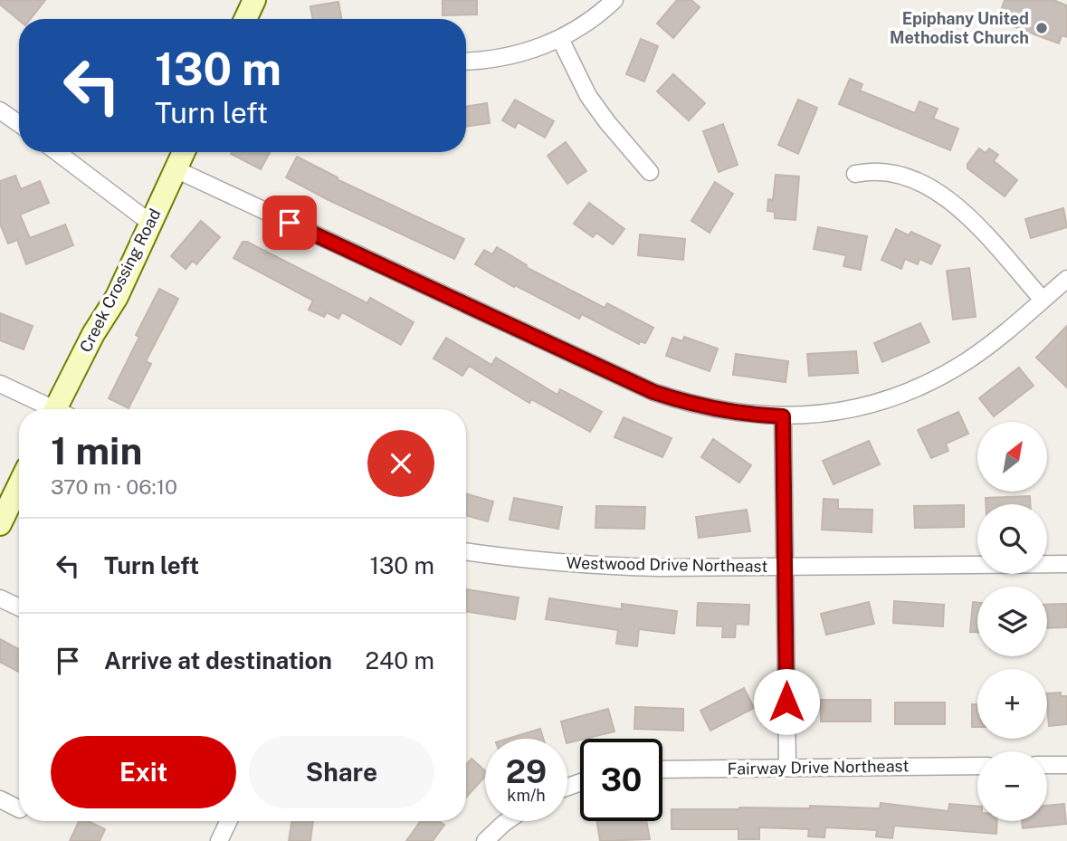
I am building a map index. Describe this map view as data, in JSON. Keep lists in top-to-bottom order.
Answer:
{
  "streets": {
    "street": ["Creek Crossing Road", "Westwood Drive Northeast", "Fairway Drive Northeast"]
  },
  "places": ["Epiphany United Methodist Church"],
  "north": "top right",
  "page": {
    "turn": ["130 m", "Turn left"],
    "heading": ["1 min", "370 m · 06:10"],
    "map_buttons": ["+", "−"],
    "list": [
      {
        "name": "Turn left",
        "value": "130 m"
      },
      {
        "name": "Arrive at destination",
        "value": "240 m"
      }
    ],
    "buttons": ["Exit", "Share"],
    "speed": "29 km/h",
    "limit": "30"
  }
}
